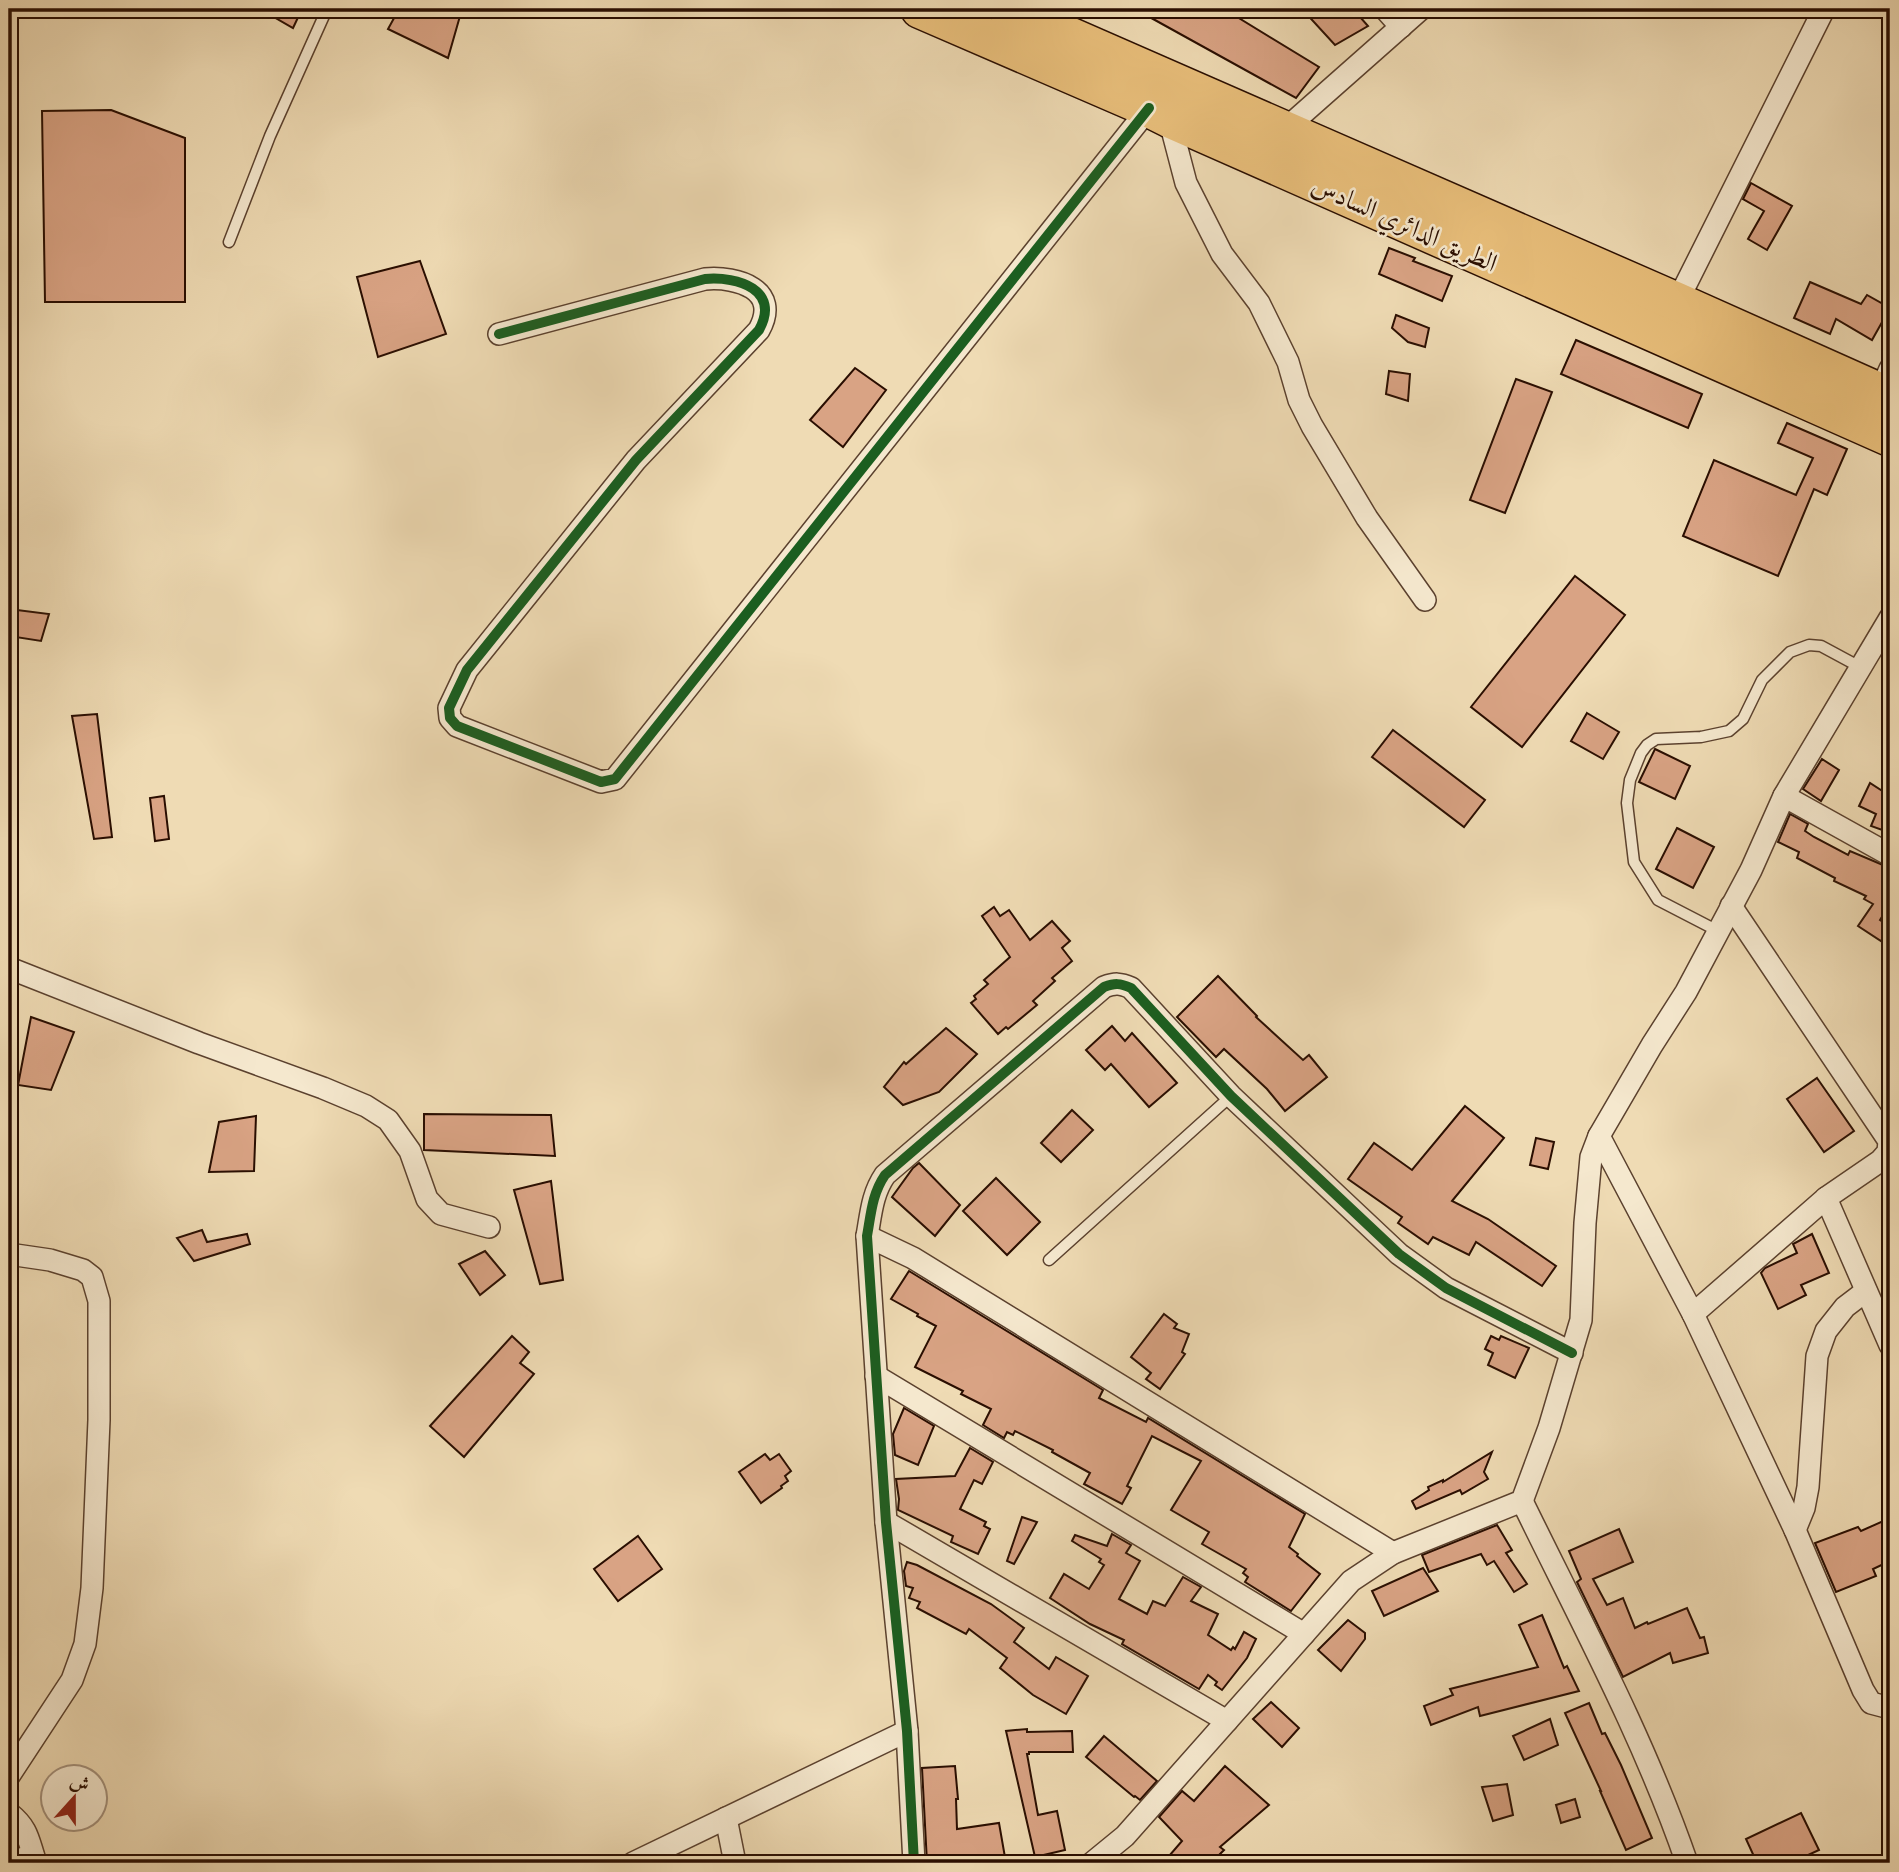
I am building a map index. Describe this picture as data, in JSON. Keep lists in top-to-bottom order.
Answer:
{
  "streets": {
    "highway": ["الطريق الدائري السادس"]
  },
  "north": "top"
}
